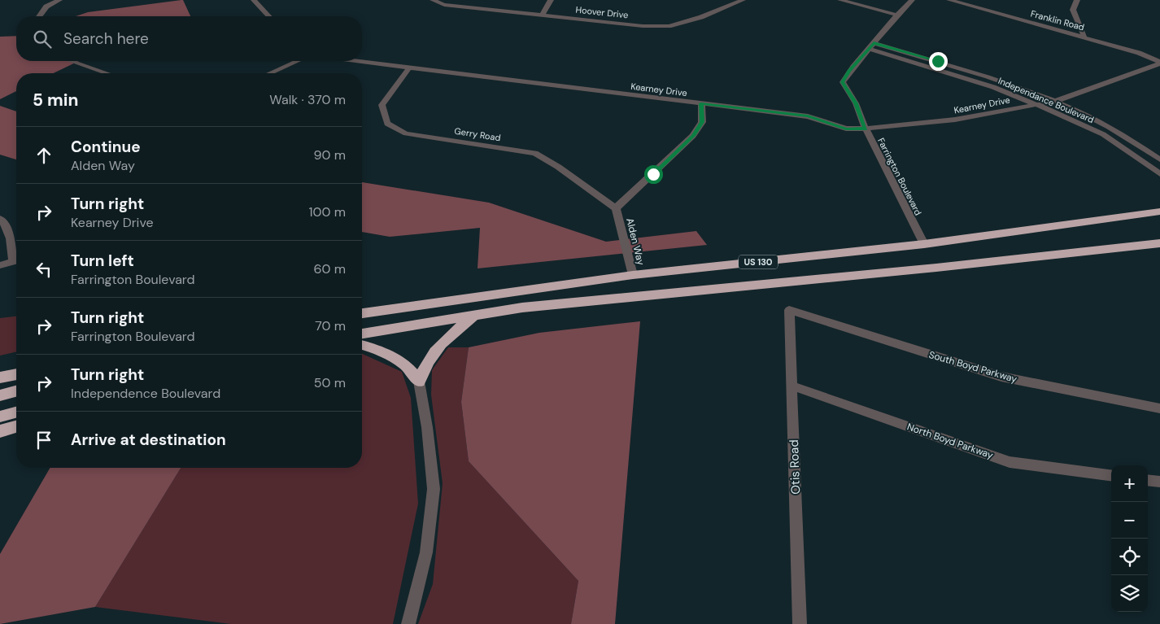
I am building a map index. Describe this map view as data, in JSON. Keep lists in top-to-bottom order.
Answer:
{
  "streets": {
    "highway": ["US 130"],
    "street": [
      "Hoover Drive",
      "Franklin Road",
      "Kearney Drive",
      "Independance Boulevard",
      "Gerry Road",
      "Farrington Boulevard",
      "Alden Way",
      "South Boyd Parkway",
      "North Boyd Parkway",
      "Otis Road"
    ]
  },
  "crossings": [
    ["Franklin Road", "Kearney Drive"],
    ["Kearney Drive", "Independance Boulevard"],
    ["Kearney Drive", "Gerry Road"],
    ["Kearney Drive", "Farrington Boulevard"],
    ["Kearney Drive", "Alden Way"],
    ["Independance Boulevard", "Farrington Boulevard"],
    ["Gerry Road", "Alden Way"],
    ["Farrington Boulevard", "US 130"],
    ["Alden Way", "US 130"],
    ["South Boyd Parkway", "Otis Road"],
    ["North Boyd Parkway", "Otis Road"]
  ],
  "page": {
    "search": "Search here",
    "heading": ["5 min", "Walk · 370 m"],
    "list": [
      ["Continue", "Alden Way", "90 m"],
      ["Turn right", "Kearney Drive", "100 m"],
      ["Turn left", "Farrington Boulevard", "60 m"],
      ["Turn right", "Farrington Boulevard", "70 m"],
      ["Turn right", "Independence Boulevard", "50 m"],
      "Arrive at destination"
    ],
    "map_buttons": ["+", "−"]
  }
}
